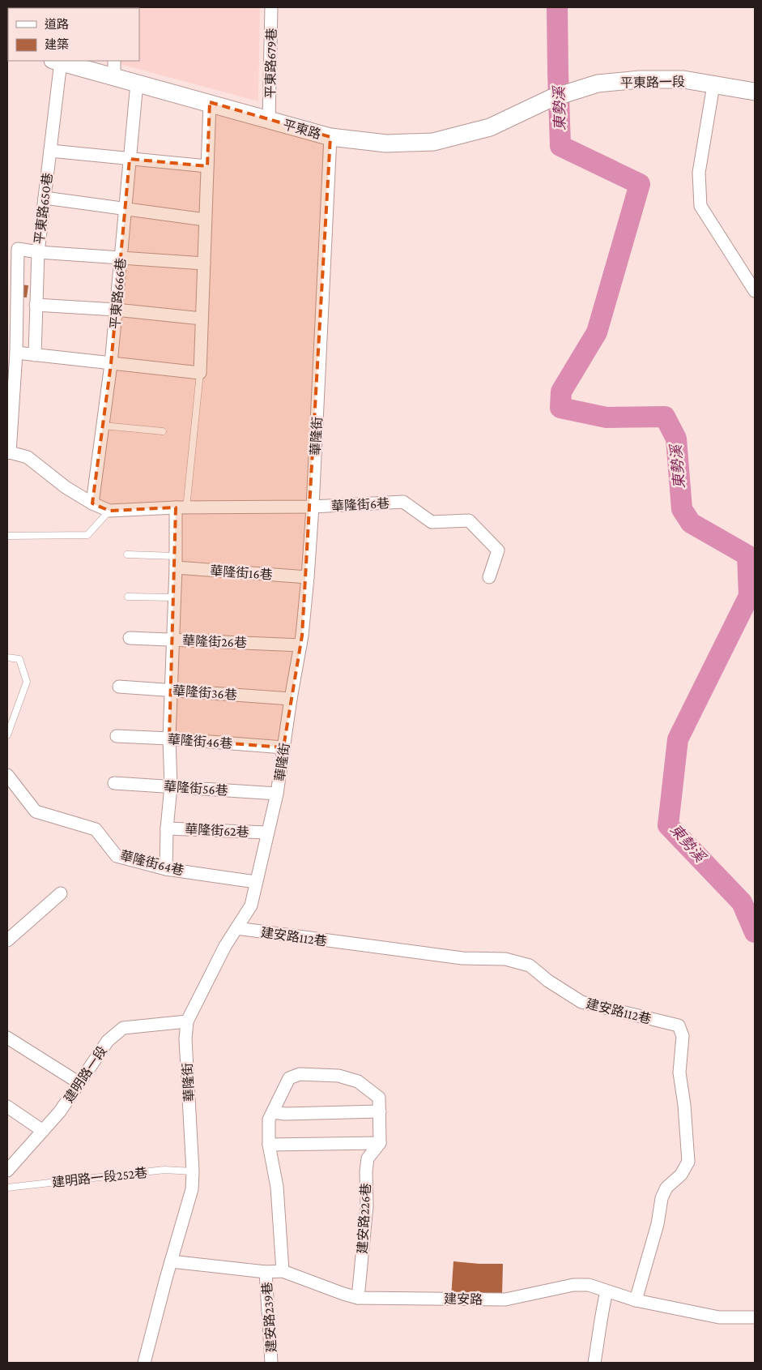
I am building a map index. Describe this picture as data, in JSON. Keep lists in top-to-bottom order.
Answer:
{
  "streets": {
    "street": [
      "平東路679巷",
      "平東路一段",
      "平東路",
      "平東路650巷",
      "平東路666巷",
      "華隆街",
      "華隆街6巷",
      "華隆街16巷",
      "華隆街26巷",
      "華隆街36巷",
      "華隆街46巷",
      "華隆街56巷",
      "華隆街62巷",
      "華隆街64巷",
      "建安路112巷",
      "建明路一段",
      "建安路226巷",
      "建安路",
      "建安路239巷"
    ],
    "lane": ["建明路一段252巷"]
  },
  "crossings": [
    ["平東路679巷", "平東路"],
    ["平東路一段", "平東路"],
    ["平東路", "平東路650巷"],
    ["平東路", "平東路666巷"],
    ["平東路", "華隆街"],
    ["華隆街", "華隆街6巷"],
    ["華隆街", "華隆街16巷"],
    ["華隆街", "華隆街26巷"],
    ["華隆街", "華隆街36巷"],
    ["華隆街", "華隆街46巷"],
    ["華隆街", "華隆街56巷"],
    ["華隆街", "華隆街62巷"],
    ["華隆街", "華隆街64巷"],
    ["華隆街", "建安路112巷"],
    ["華隆街", "建明路一段"],
    ["華隆街", "建明路一段252巷"],
    ["華隆街", "建安路"],
    ["建安路112巷", "建安路"],
    ["建安路226巷", "建安路"],
    ["建安路", "建安路239巷"]
  ],
  "water": ["東勢溪"],
  "legend": ["道路", "建築"]
}
